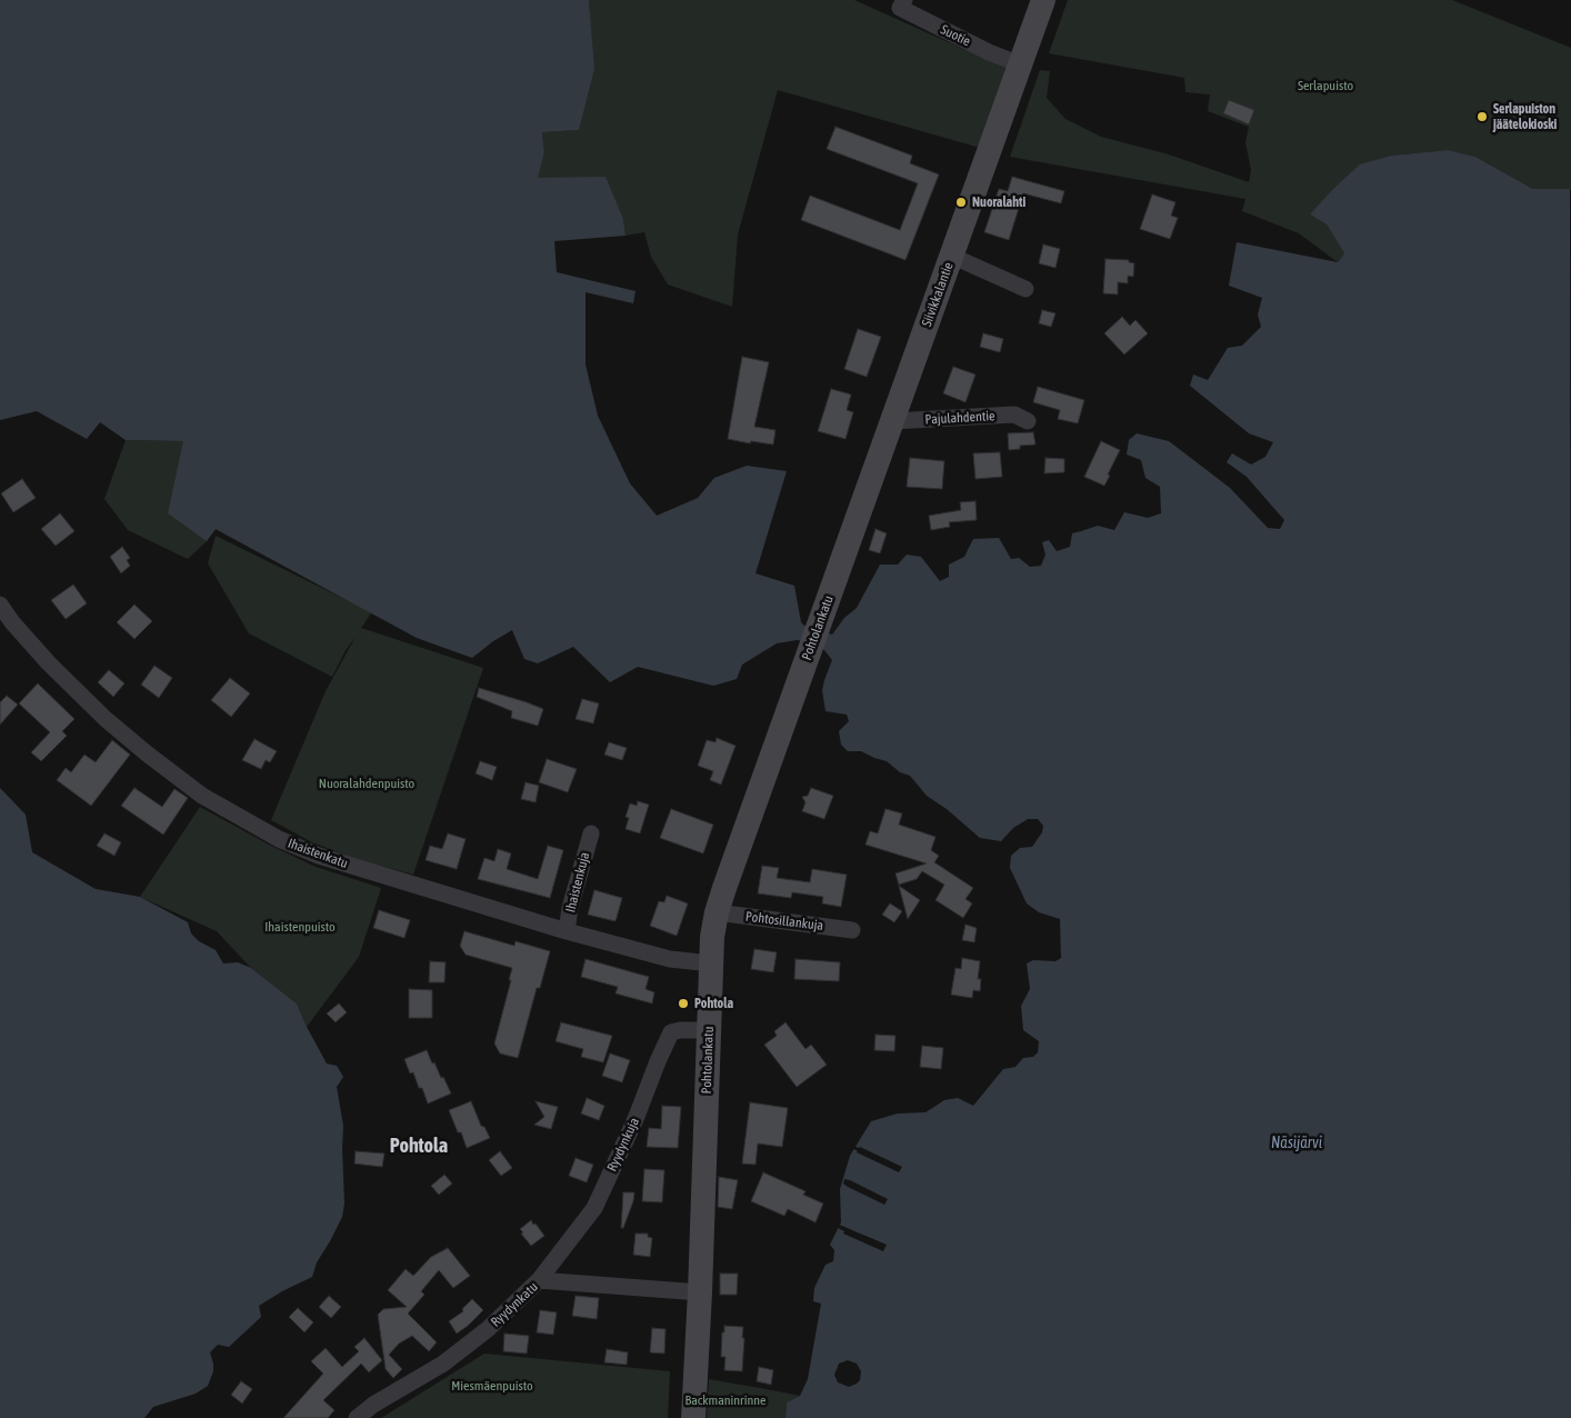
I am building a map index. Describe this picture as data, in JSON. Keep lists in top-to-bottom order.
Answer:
{
  "streets": {
    "main road": ["Siivikkalantie", "Pohtolankatu"],
    "street": [
      "Suotie",
      "Pajulahdentie",
      "Ihaistenkatu",
      "Ihaistenkuja",
      "Pohtosillankuja",
      "Ryydynkuja",
      "Ryydynkatu"
    ]
  },
  "crossings": [
    ["Suotie", "Siivikkalantie"],
    ["Siivikkalantie", "Pajulahdentie"],
    ["Siivikkalantie", "Pohtolankatu"],
    ["Pohtolankatu", "Ihaistenkatu"],
    ["Pohtolankatu", "Pohtosillankuja"],
    ["Pohtolankatu", "Ryydynkuja"],
    ["Pohtolankatu", "Ryydynkatu"],
    ["Ihaistenkatu", "Ihaistenkuja"],
    ["Ryydynkuja", "Ryydynkatu"]
  ],
  "districts": ["Pohtola"],
  "water": ["Näsijärvi"],
  "parks": [
    "Serlapuisto",
    "Nuoralahdenpuisto",
    "Ihaistenpuisto",
    "Miesmäenpuisto",
    "Backmaninrinne"
  ],
  "places": ["Serlapuiston jäätelokioski", "Nuoralahti", "Pohtola"]
}
